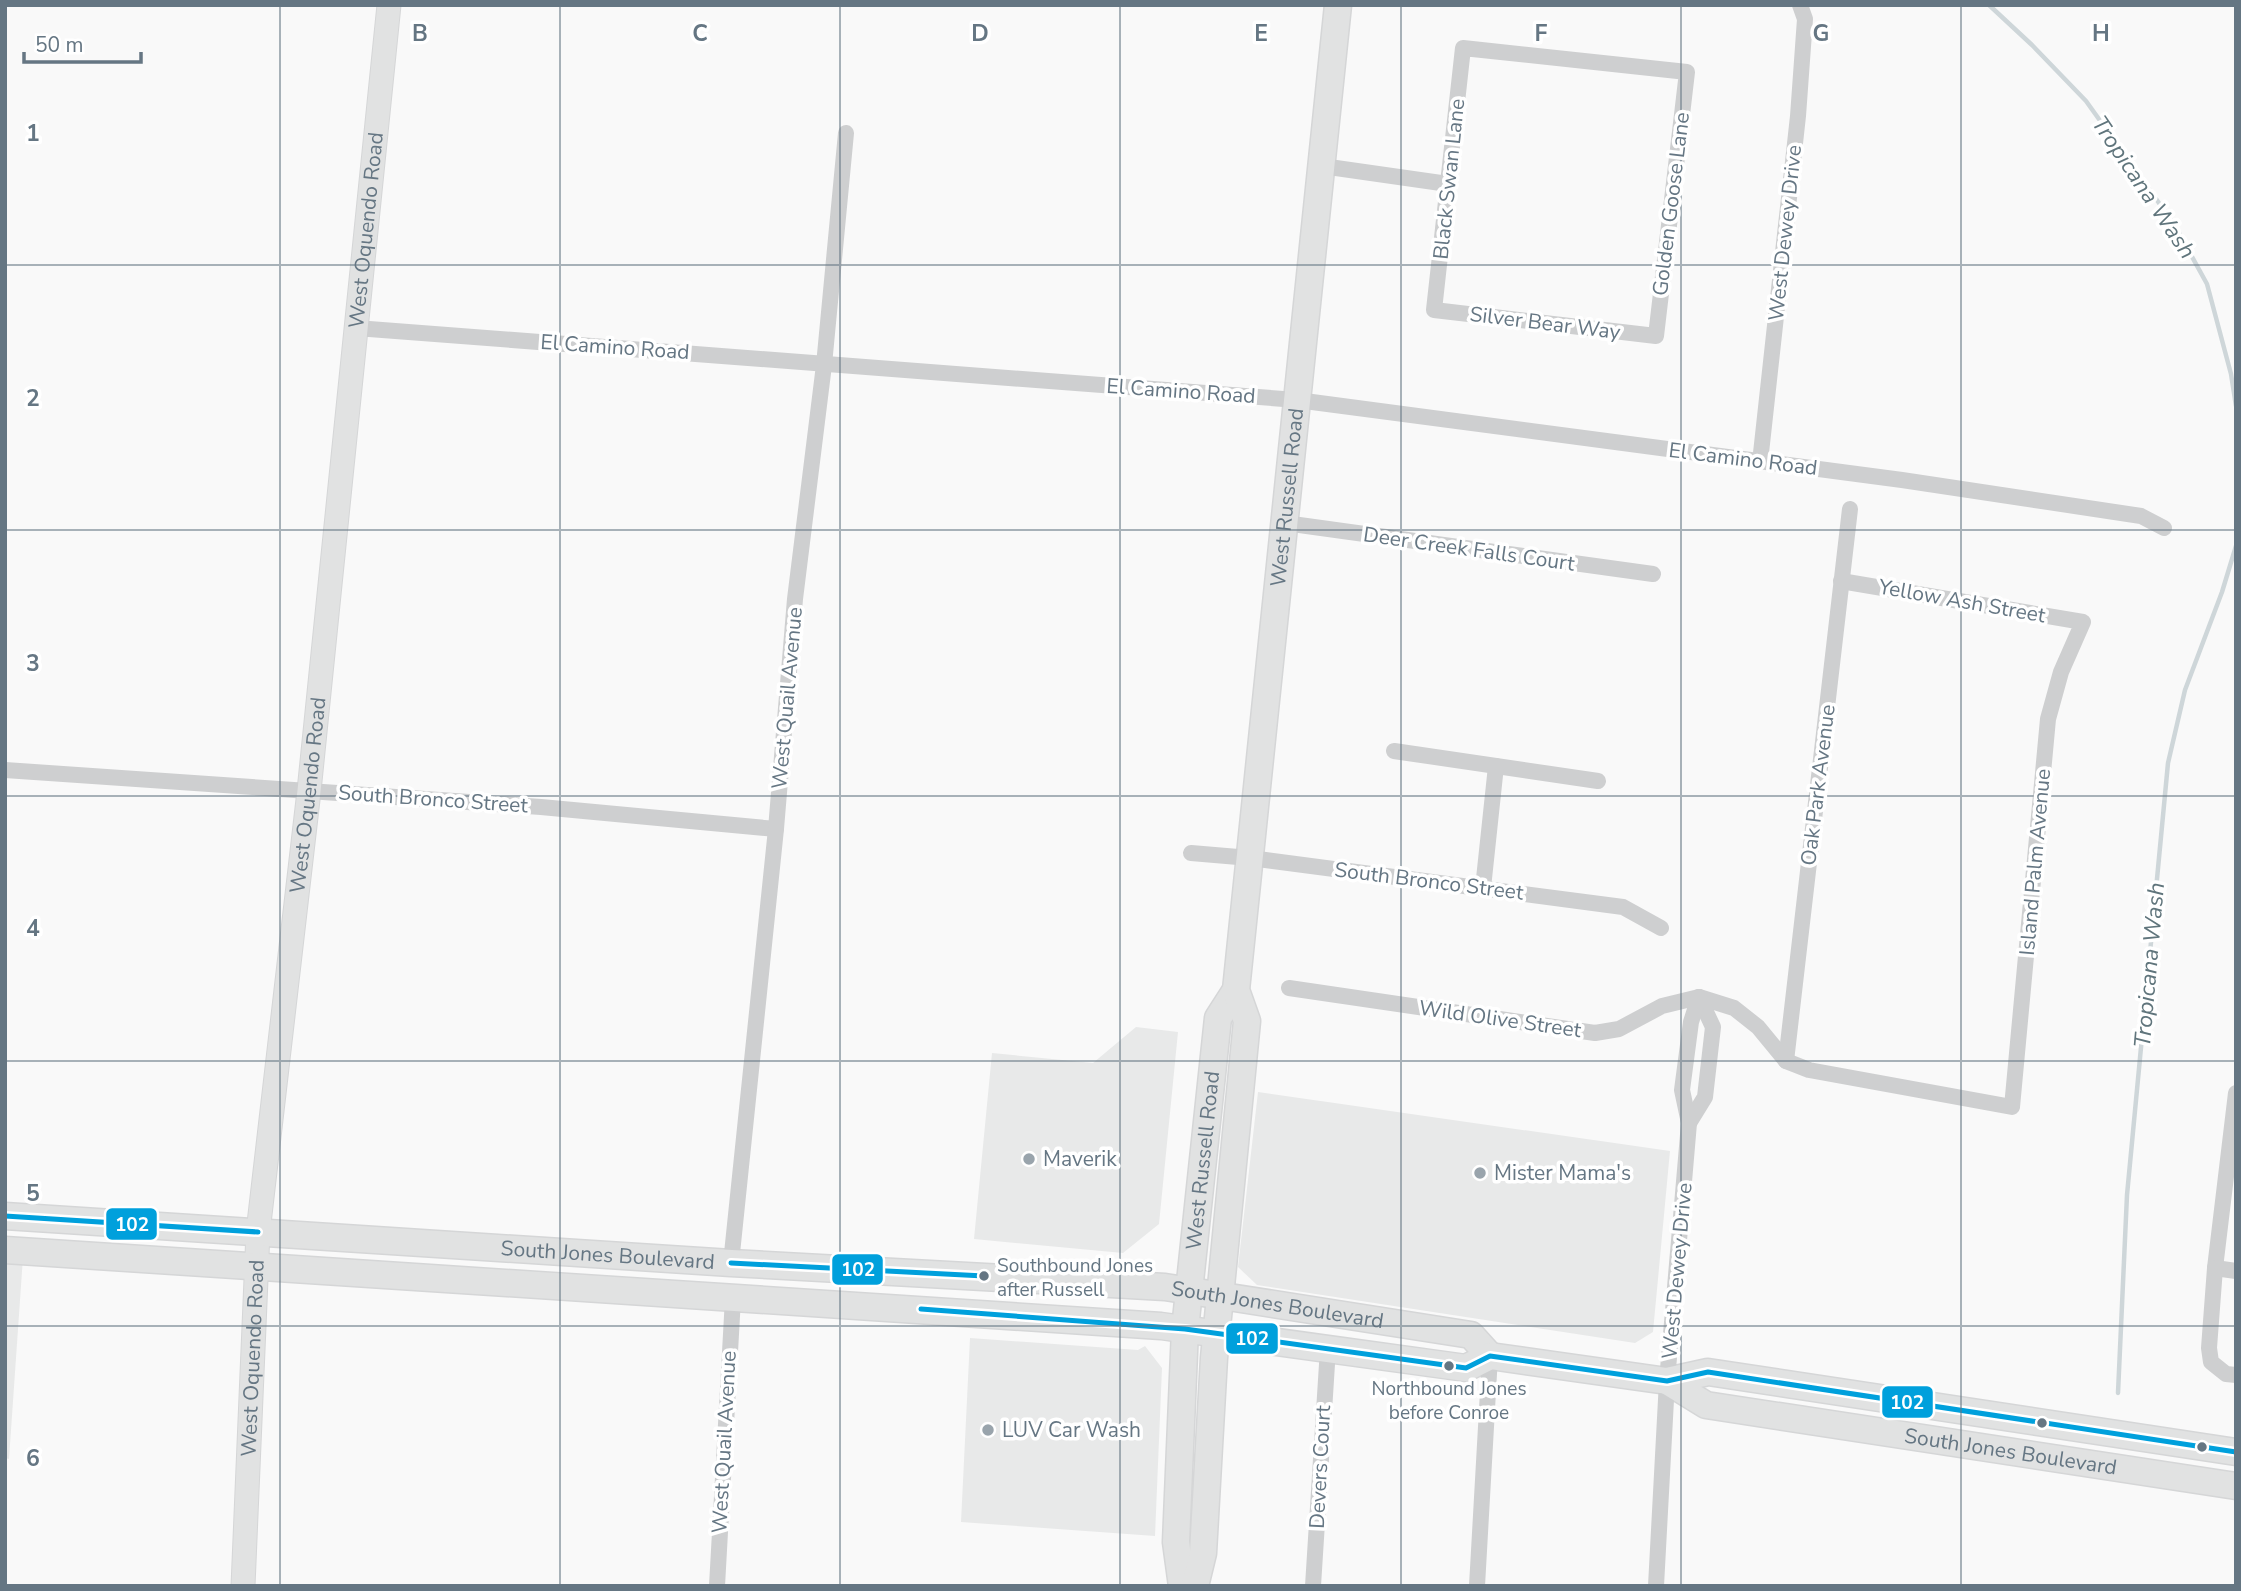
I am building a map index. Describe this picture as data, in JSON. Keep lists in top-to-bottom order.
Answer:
{
  "streets": {
    "main road": ["West Russell Road", "South Jones Boulevard"],
    "street": [
      "Black Swan Lane",
      "Golden Goose Lane",
      "West Oquendo Road",
      "West Dewey Drive",
      "Silver Bear Way",
      "El Camino Road",
      "Deer Creek Falls Court",
      "Yellow Ash Street",
      "West Quail Avenue",
      "Oak Park Avenue",
      "South Bronco Street",
      "Island Palm Avenue",
      "Wild Olive Street",
      "Devers Court"
    ]
  },
  "crossings": [
    ["Black Swan Lane", "Golden Goose Lane"],
    ["Black Swan Lane", "Silver Bear Way"],
    ["Golden Goose Lane", "Silver Bear Way"],
    ["West Oquendo Road", "El Camino Road"],
    ["West Oquendo Road", "South Bronco Street"],
    ["West Oquendo Road", "South Jones Boulevard"],
    ["West Dewey Drive", "El Camino Road"],
    ["West Dewey Drive", "Wild Olive Street"],
    ["West Dewey Drive", "South Jones Boulevard"],
    ["El Camino Road", "West Russell Road"],
    ["El Camino Road", "West Quail Avenue"],
    ["West Russell Road", "Deer Creek Falls Court"],
    ["West Russell Road", "South Bronco Street"],
    ["West Russell Road", "South Jones Boulevard"],
    ["Yellow Ash Street", "Oak Park Avenue"],
    ["Yellow Ash Street", "Island Palm Avenue"],
    ["West Quail Avenue", "South Bronco Street"],
    ["West Quail Avenue", "South Jones Boulevard"],
    ["Oak Park Avenue", "Island Palm Avenue"],
    ["South Jones Boulevard", "Devers Court"]
  ],
  "water": ["Tropicana Wash"],
  "places": [
    "Maverik",
    "Mister Mama's",
    "Southbound Jones after Russell",
    "Northbound Jones before Conroe",
    "LUV Car Wash"
  ],
  "lines": ["transit line 102"],
  "scale_bar": "50 m",
  "grid": {
    "columns": [
      "B",
      "C",
      "D",
      "E",
      "F",
      "G",
      "H"
    ],
    "rows": [
      "1",
      "2",
      "3",
      "4",
      "5",
      "6"
    ]
  }
}
